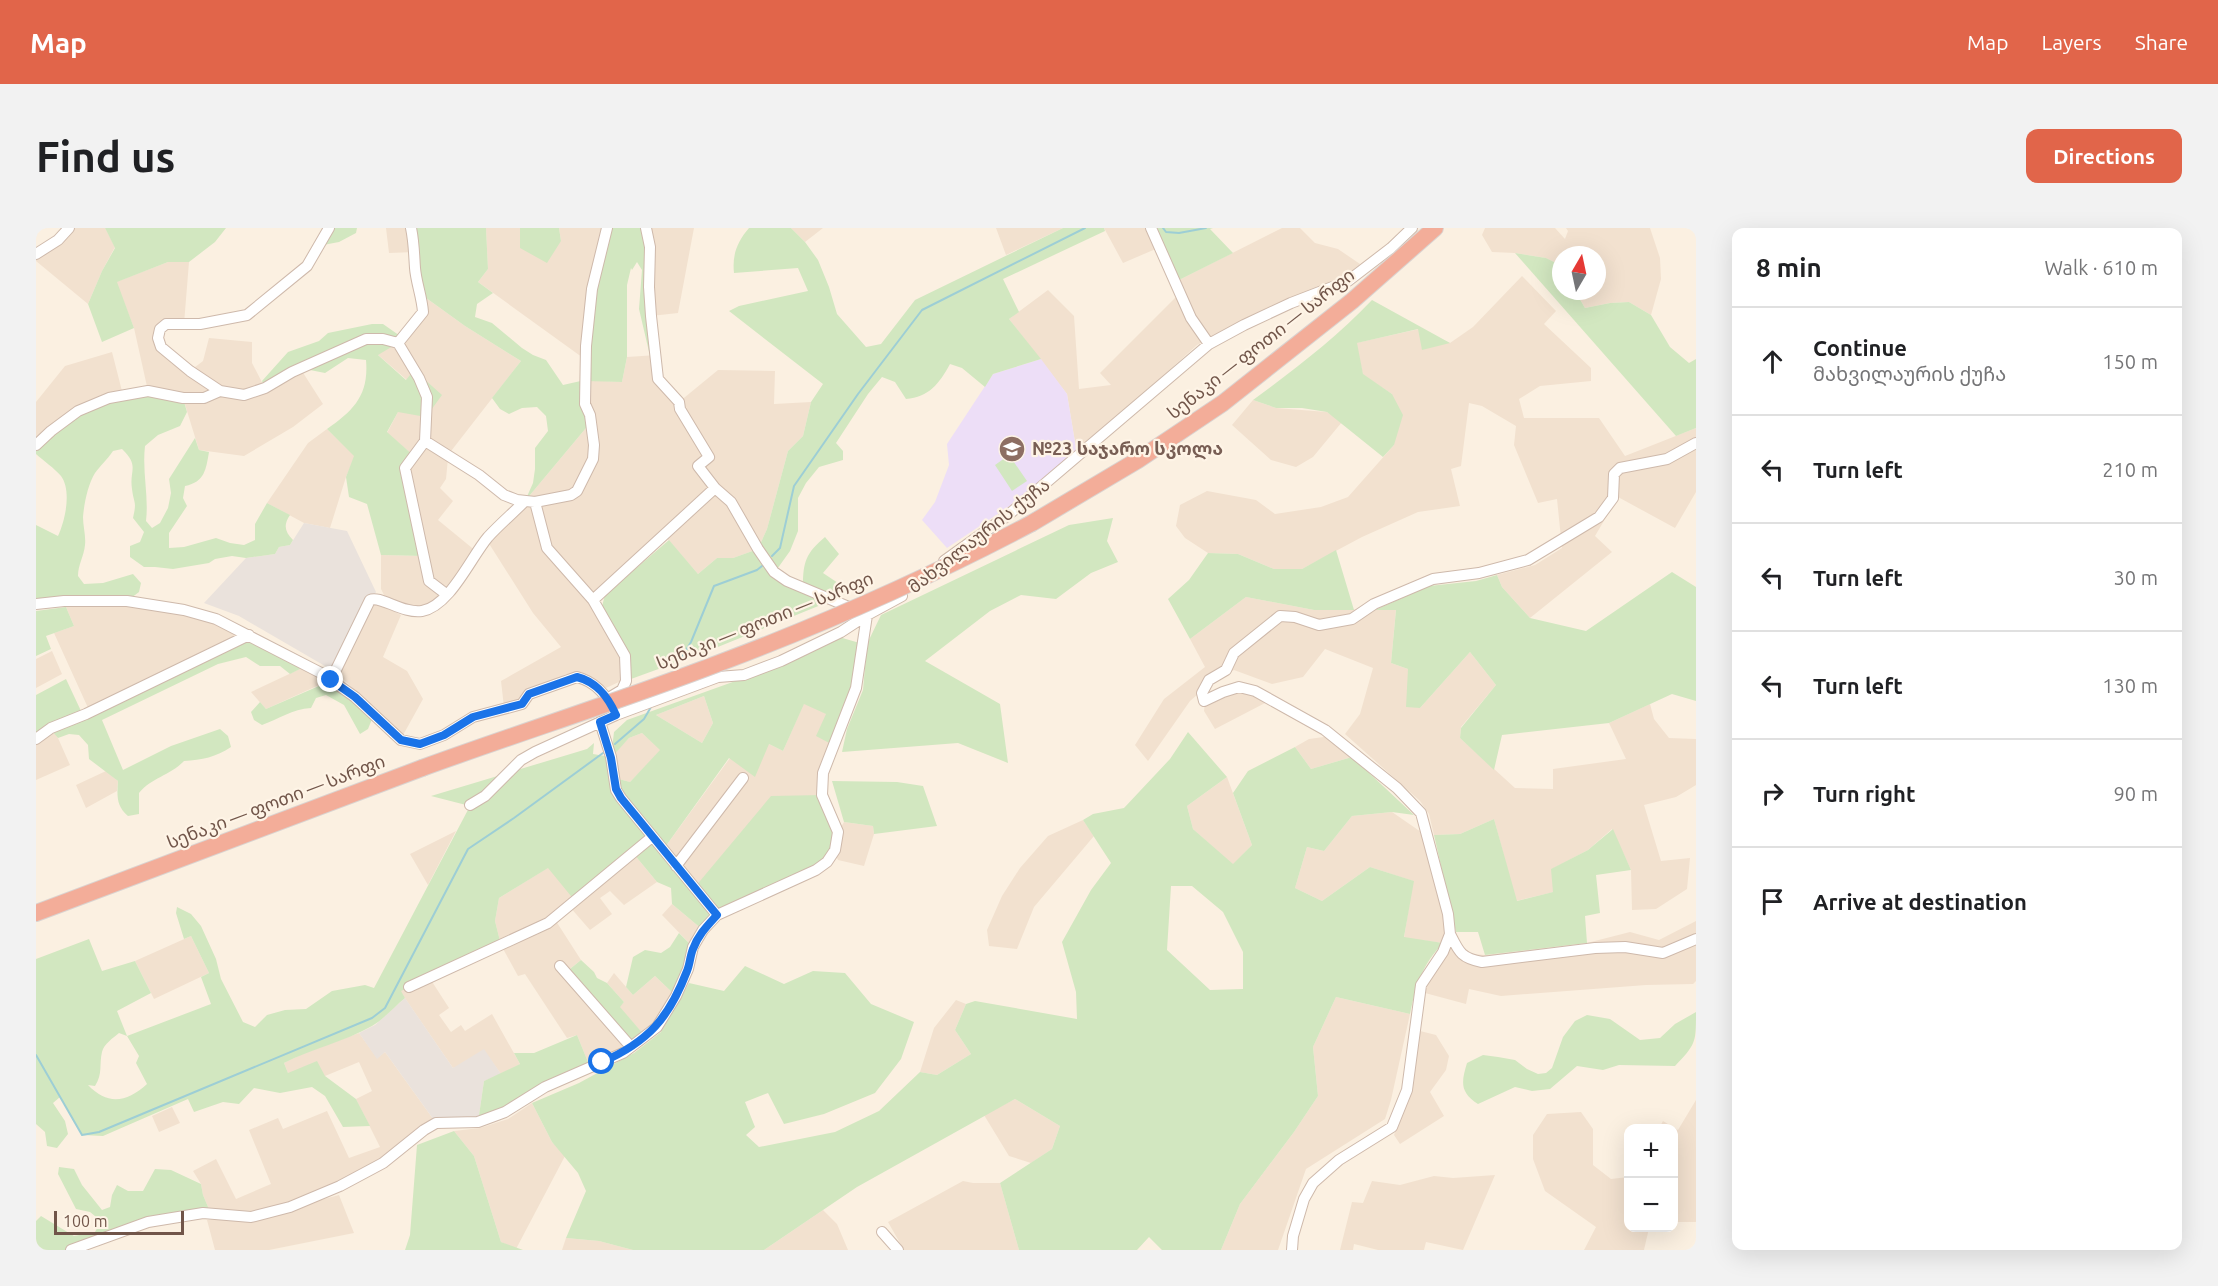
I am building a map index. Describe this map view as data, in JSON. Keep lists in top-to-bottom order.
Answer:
{
  "streets": {
    "highway": ["სენაკი — ფოთი — სარფი"],
    "street": ["მახვილაურის ქუჩა"]
  },
  "places": {
    "school or university": ["№23 საჯარო სკოლა"]
  },
  "scale_bar": "100 m",
  "north": "top",
  "page": {
    "header": "Map",
    "nav": ["Map", "Layers", "Share"],
    "buttons": "Directions",
    "title": "Find us",
    "heading": ["8 min", "Walk · 610 m"],
    "list": [
      ["Continue", "მახვილაურის ქუჩა", "150 m"],
      ["Turn left", "210 m"],
      ["Turn left", "30 m"],
      ["Turn left", "130 m"],
      ["Turn right", "90 m"],
      "Arrive at destination"
    ],
    "map_buttons": ["+", "−"],
    "scale": "100 m"
  }
}
